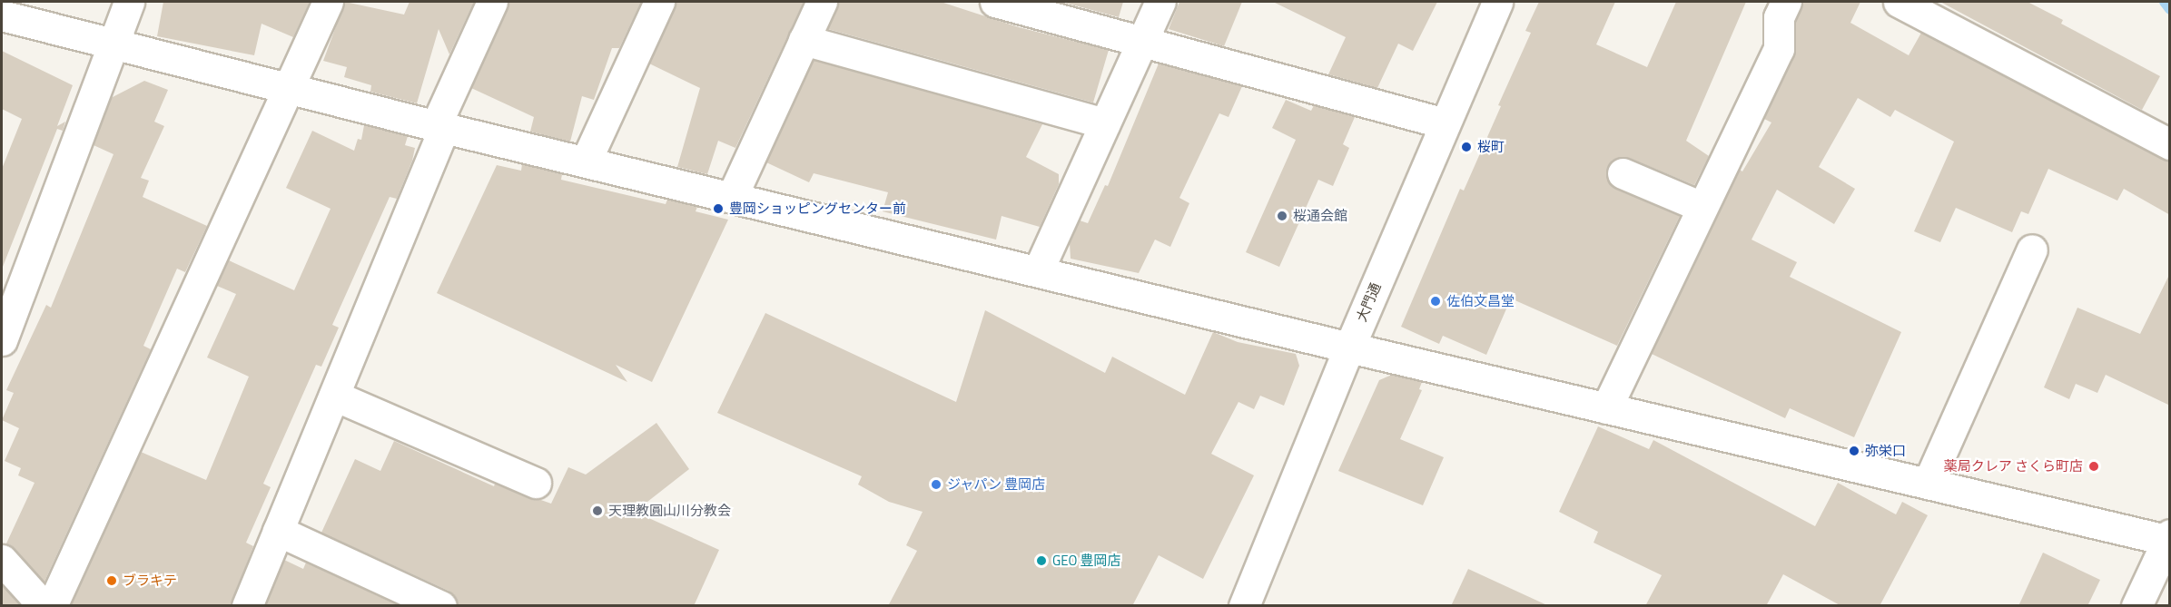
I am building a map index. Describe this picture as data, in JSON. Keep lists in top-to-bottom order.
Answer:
{
  "streets": {
    "street": ["大門通"]
  },
  "places": [
    "桜町",
    "豊岡ショッピングセンター前",
    "桜通会館",
    "佐伯文昌堂",
    "弥栄口",
    "薬局クレア さくら町店",
    "ジャパン 豊岡店",
    "天理教圓山川分教会",
    "GEO 豊岡店",
    "ブラキテ"
  ]
}
